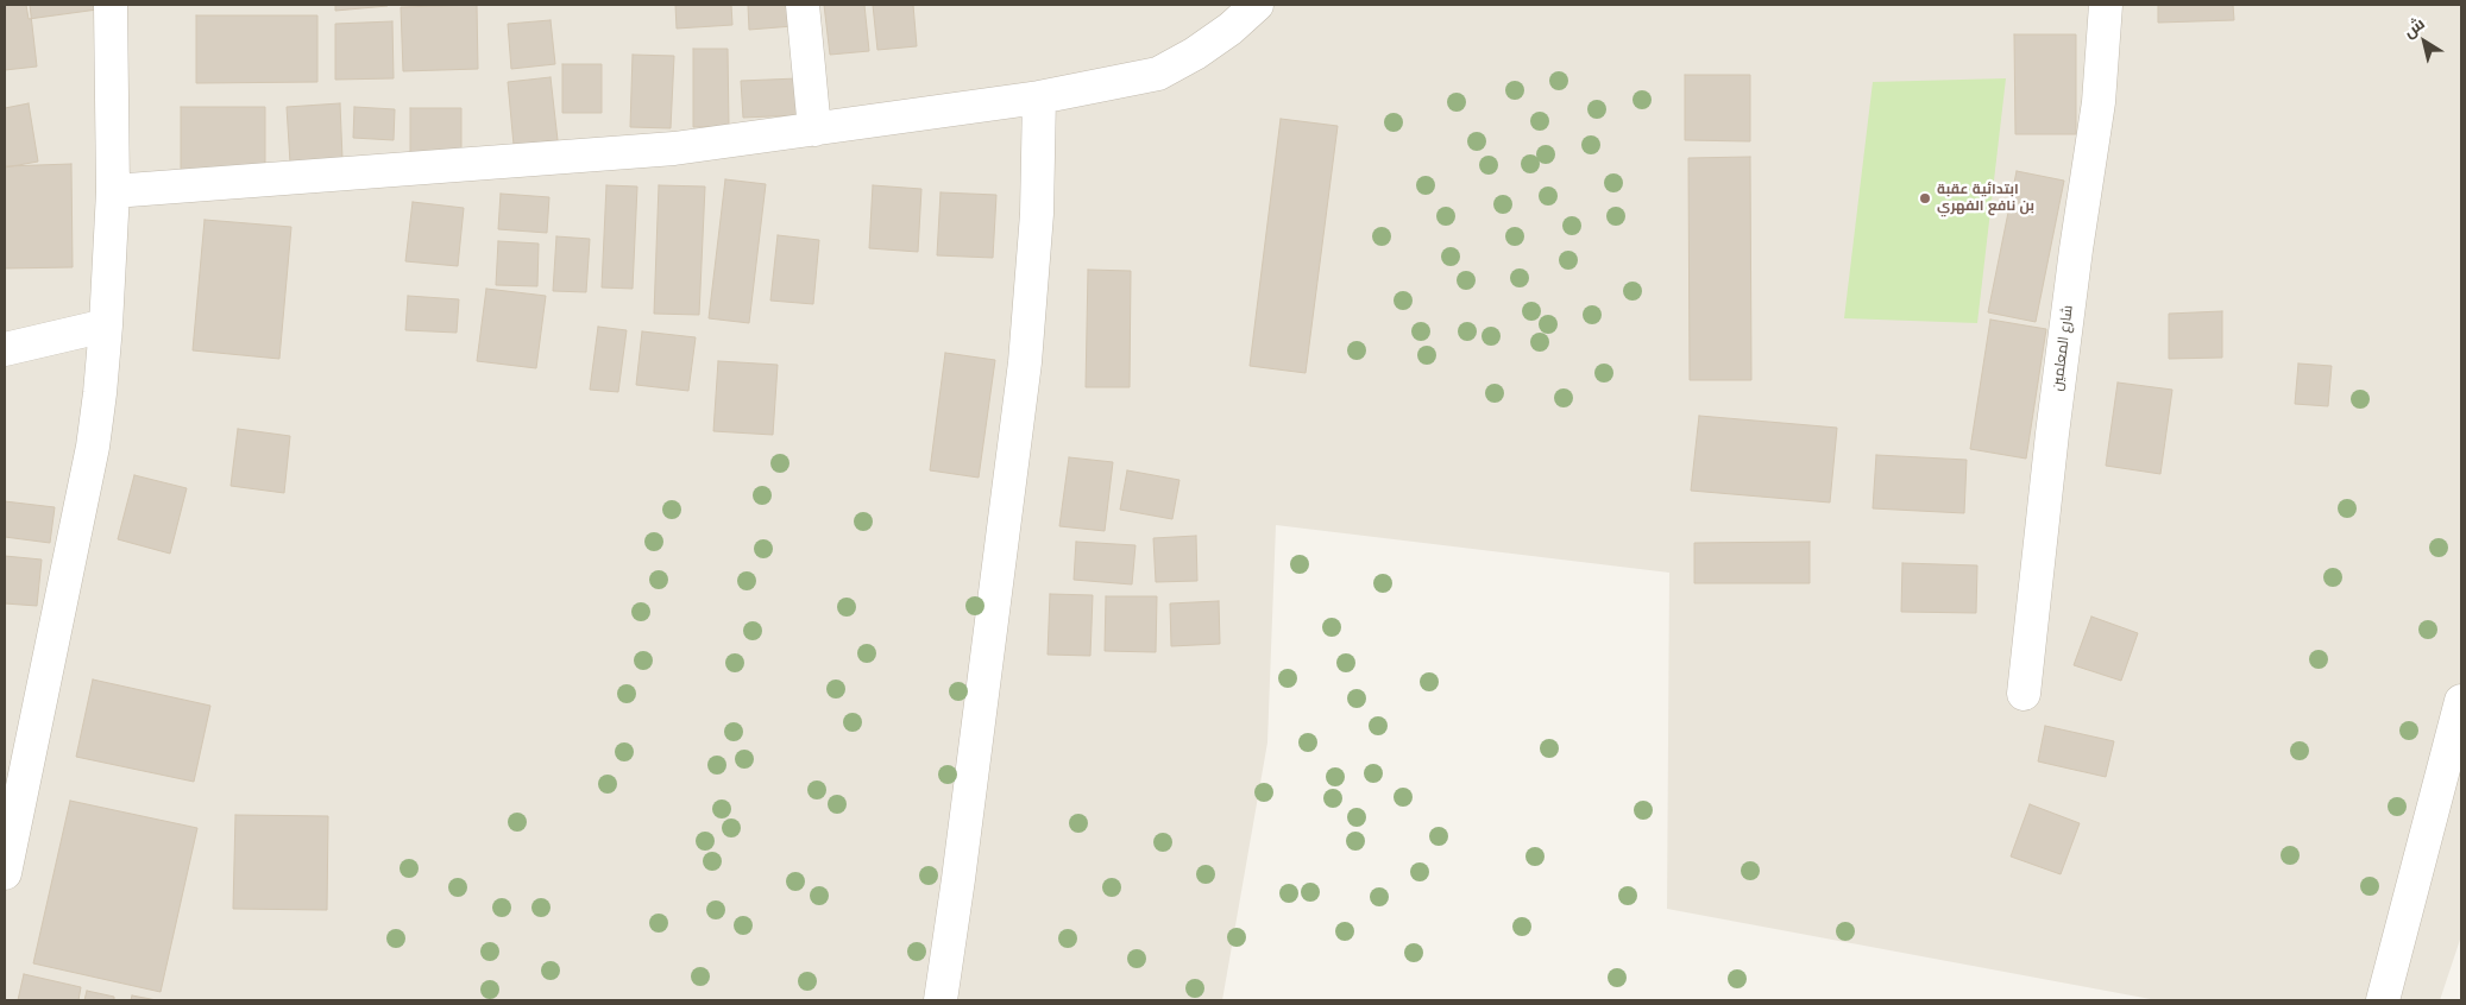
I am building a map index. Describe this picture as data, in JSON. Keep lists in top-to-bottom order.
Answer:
{
  "streets": {
    "street": ["شارع المعلمين"]
  },
  "places": ["ابتدائية عقبة بن نافع الفهري"],
  "north": "top left"
}
